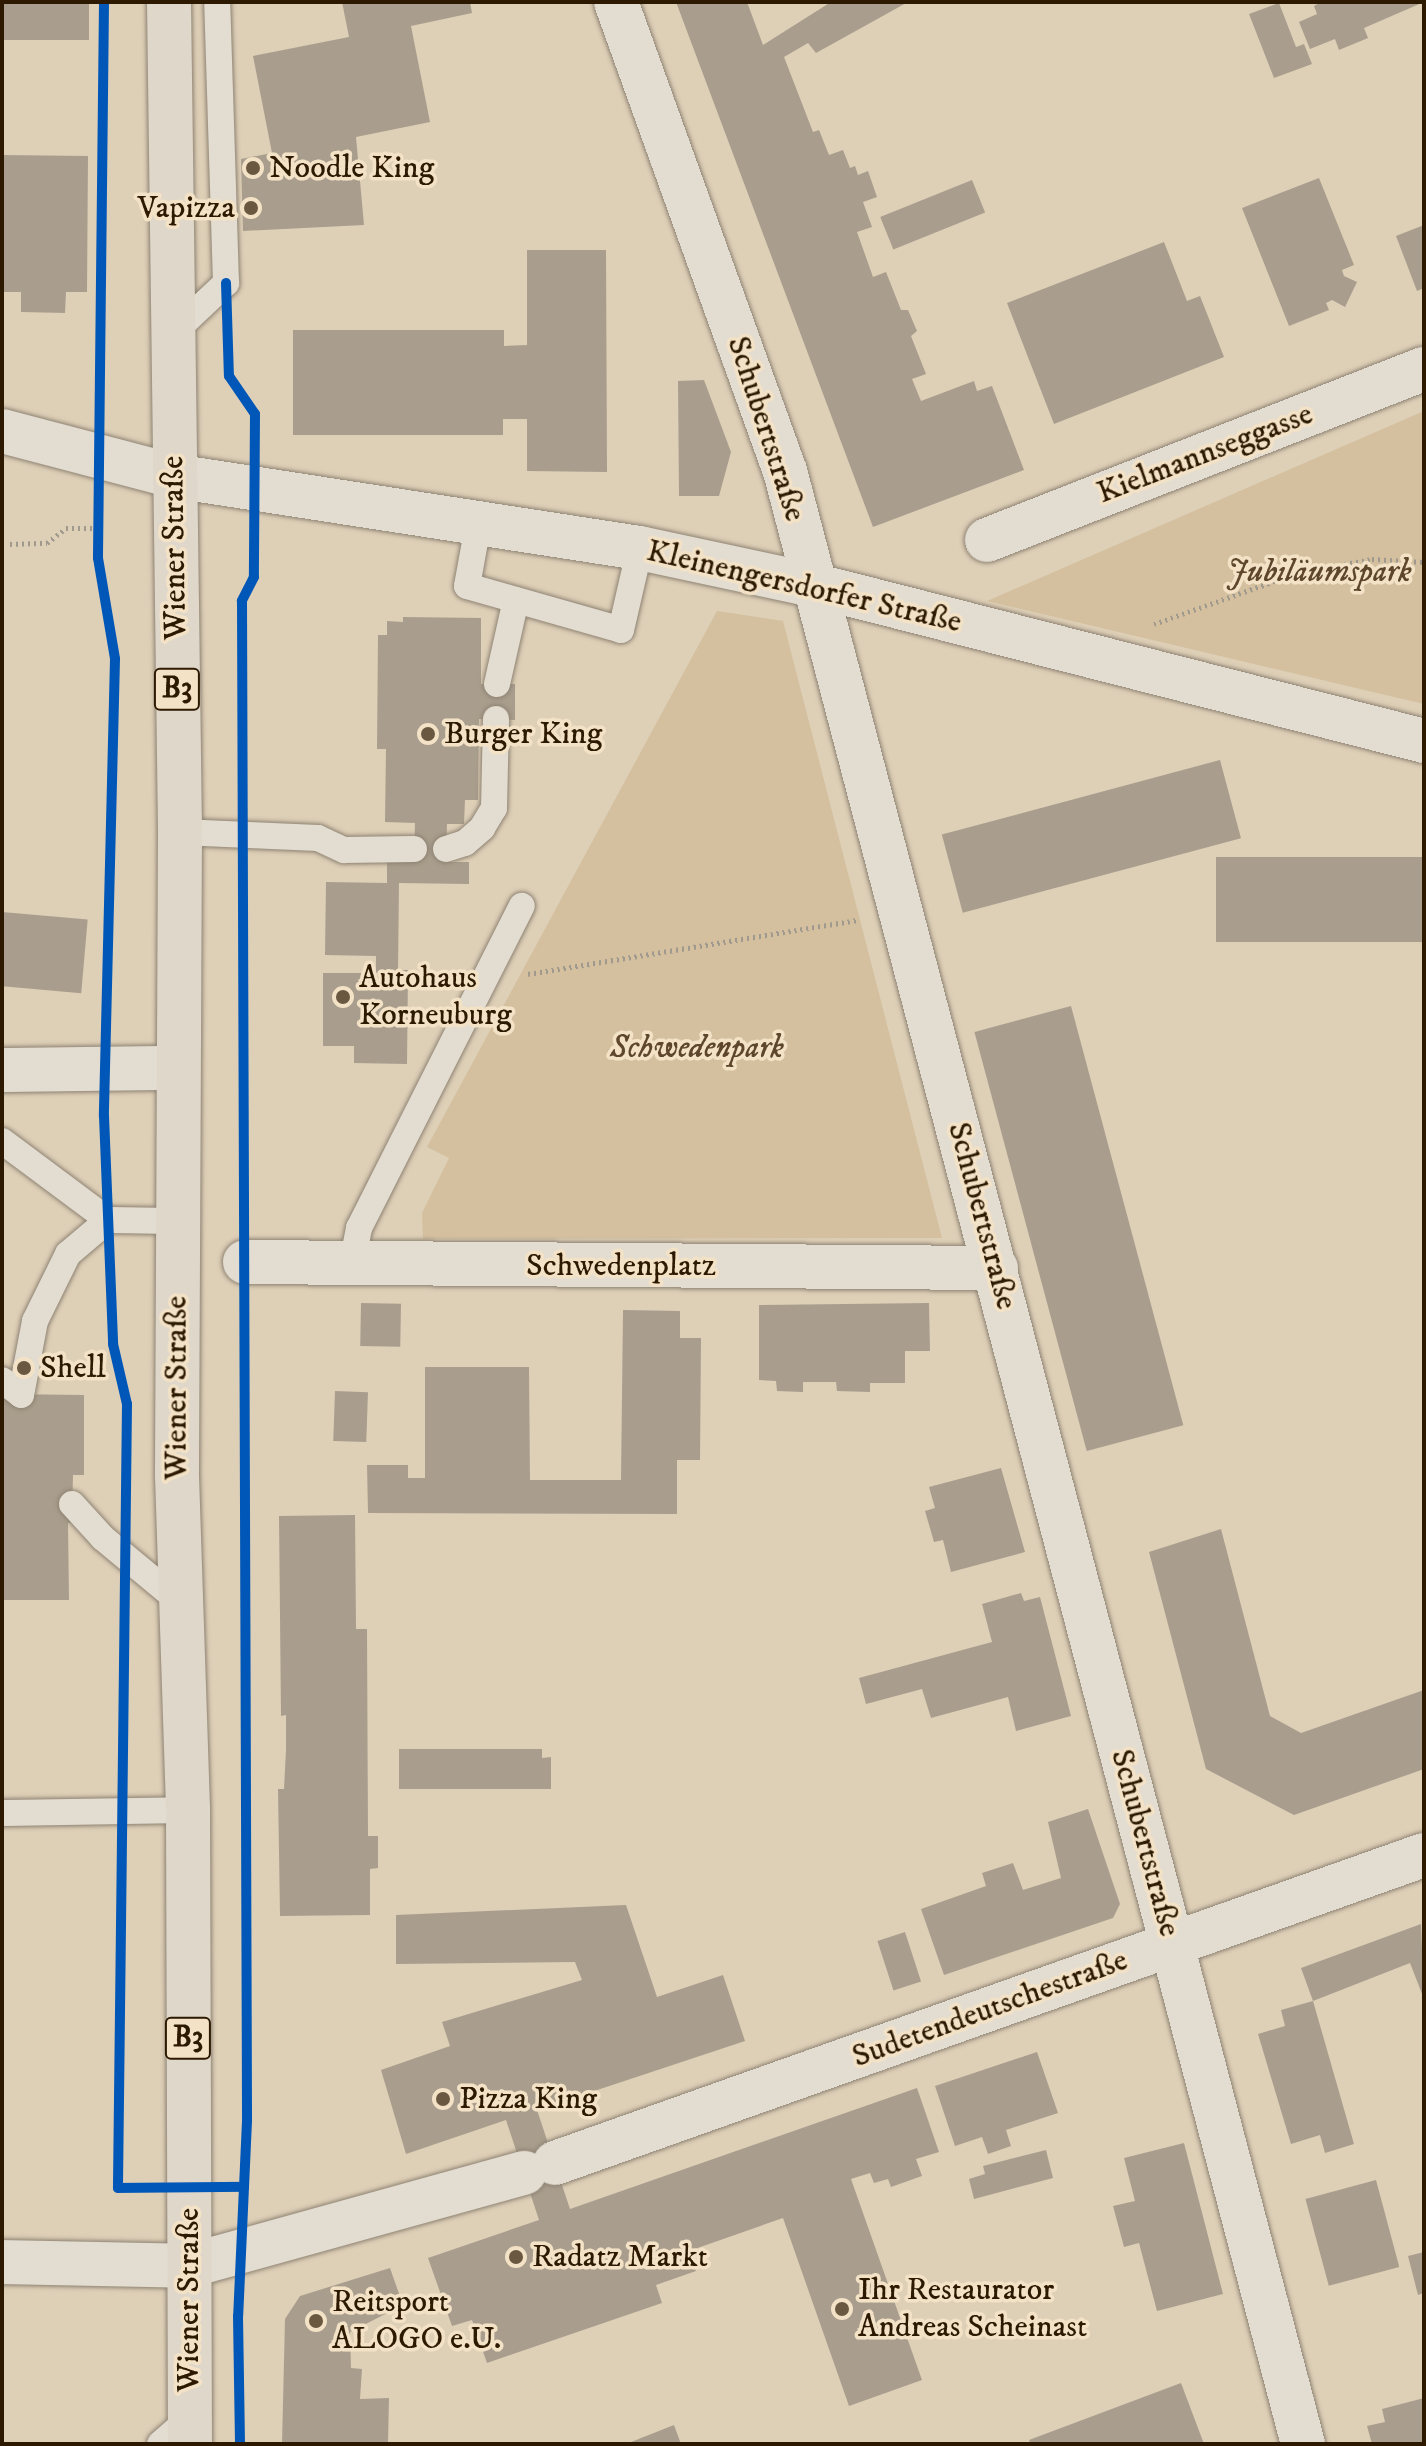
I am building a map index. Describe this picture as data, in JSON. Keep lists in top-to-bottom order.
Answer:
{
  "streets": {
    "main road": ["Wiener Straße", "B3"],
    "street": [
      "Schubertstraße",
      "Kielmannseggasse",
      "Kleinengersdorfer Straße",
      "Schwedenplatz",
      "Sudetendeutschestraße"
    ]
  },
  "crossings": [
    ["Schubertstraße", "Kleinengersdorfer Straße"],
    ["Schubertstraße", "Schwedenplatz"],
    ["Schubertstraße", "Sudetendeutschestraße"],
    ["Wiener Straße", "Kleinengersdorfer Straße"],
    ["Wiener Straße", "Sudetendeutschestraße"]
  ],
  "parks": ["Jubiläumspark", "Schwedenpark"],
  "places": [
    "Noodle King",
    "Vapizza",
    "Burger King",
    "Autohaus Korneuburg",
    "Shell",
    "Pizza King",
    "Radatz Markt",
    "Ihr Restaurator Andreas Scheinast",
    "Reitsport ALOGO e.U."
  ]
}
